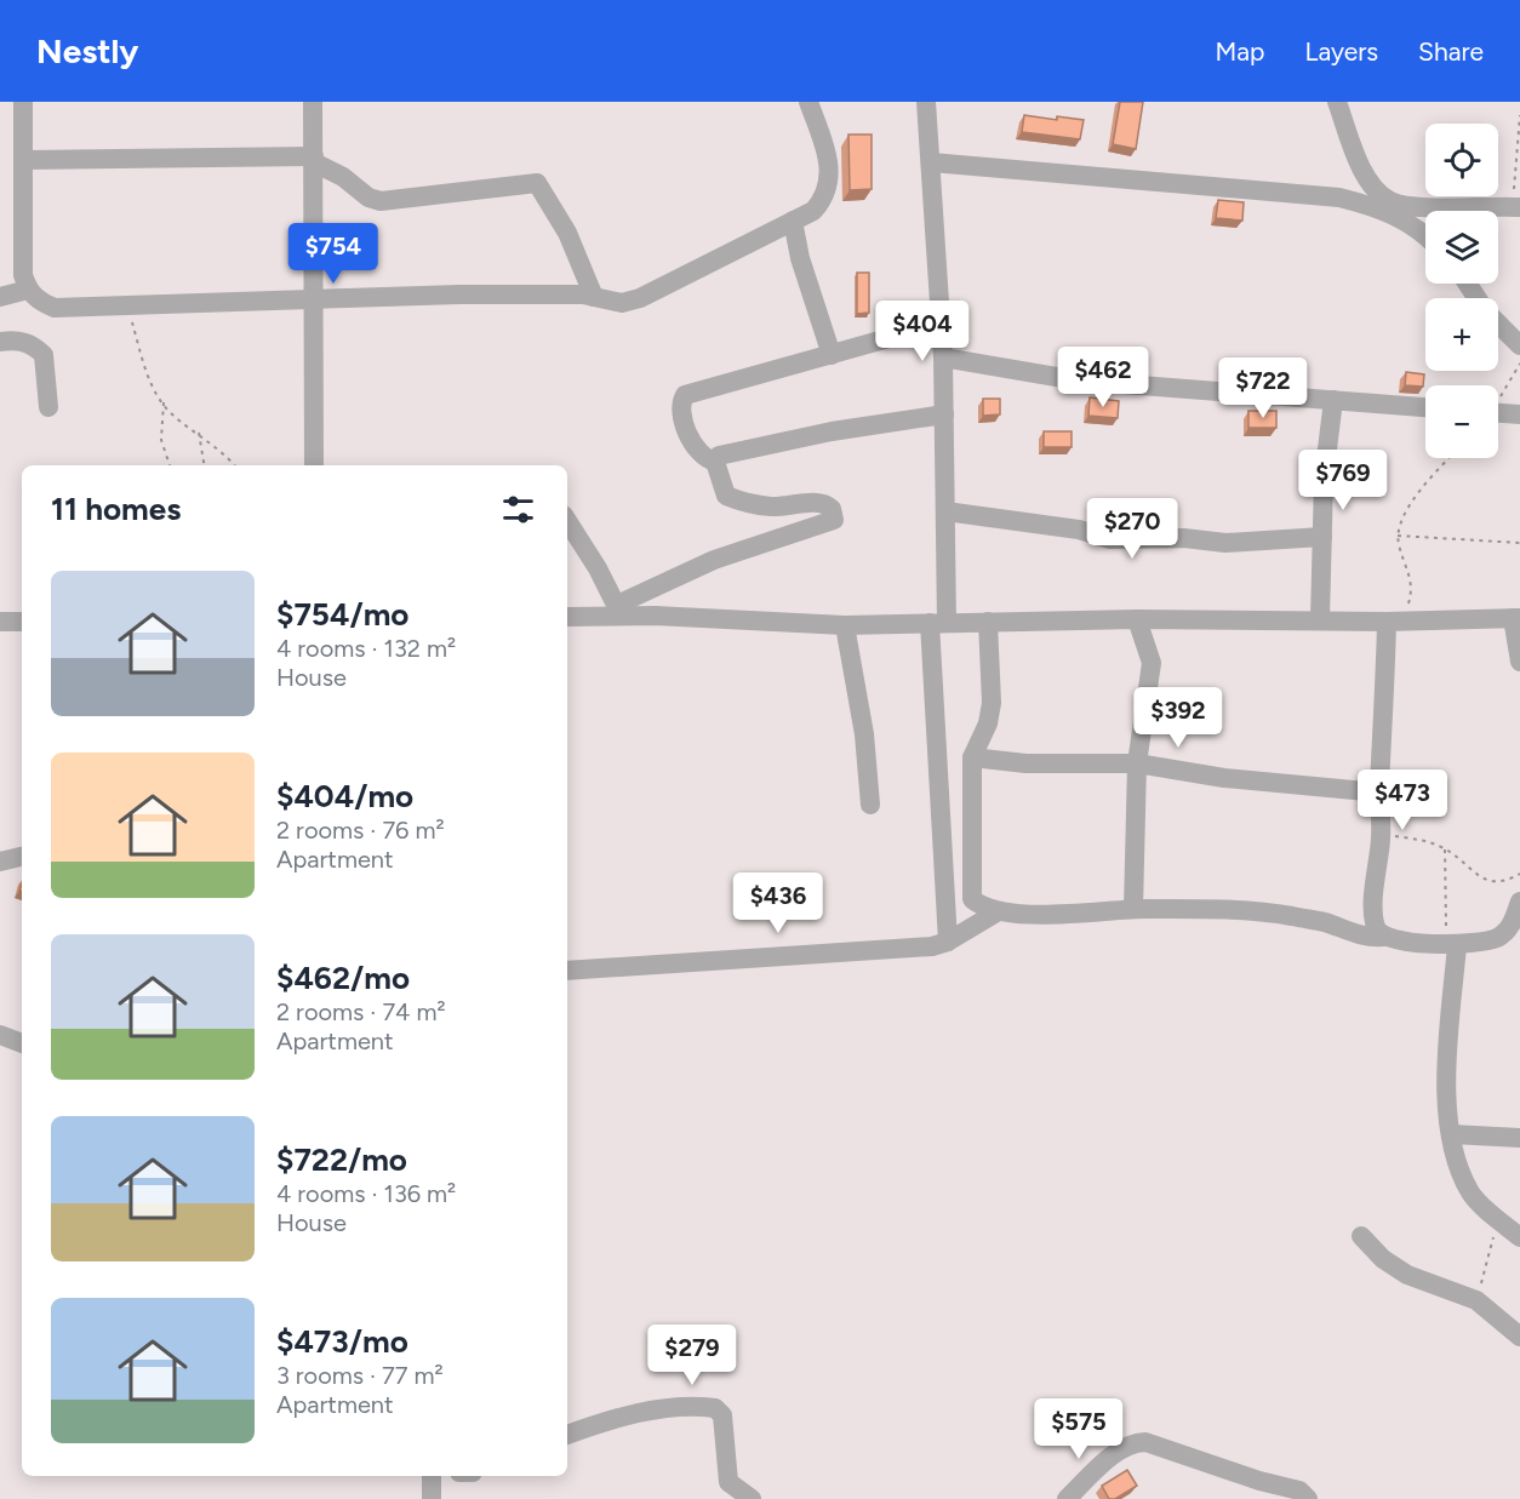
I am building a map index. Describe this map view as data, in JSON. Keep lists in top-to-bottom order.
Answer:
{
  "page": {
    "header": "Nestly",
    "nav": ["Map", "Layers", "Share"],
    "map_buttons": ["+", "−"],
    "price": [
      "$754",
      "$404",
      "$462",
      "$722",
      "$769",
      "$270",
      "$392",
      "$473",
      "$436",
      "$279",
      "$575"
    ],
    "heading": "11 homes",
    "list": [
      {
        "name": "$754/mo",
        "note": "4 rooms · 132 m² · House"
      },
      {
        "name": "$404/mo",
        "note": "2 rooms · 76 m² · Apartment"
      },
      {
        "name": "$462/mo",
        "note": "2 rooms · 74 m² · Apartment"
      },
      {
        "name": "$722/mo",
        "note": "4 rooms · 136 m² · House"
      },
      {
        "name": "$473/mo",
        "note": "3 rooms · 77 m² · Apartment"
      }
    ]
  }
}
